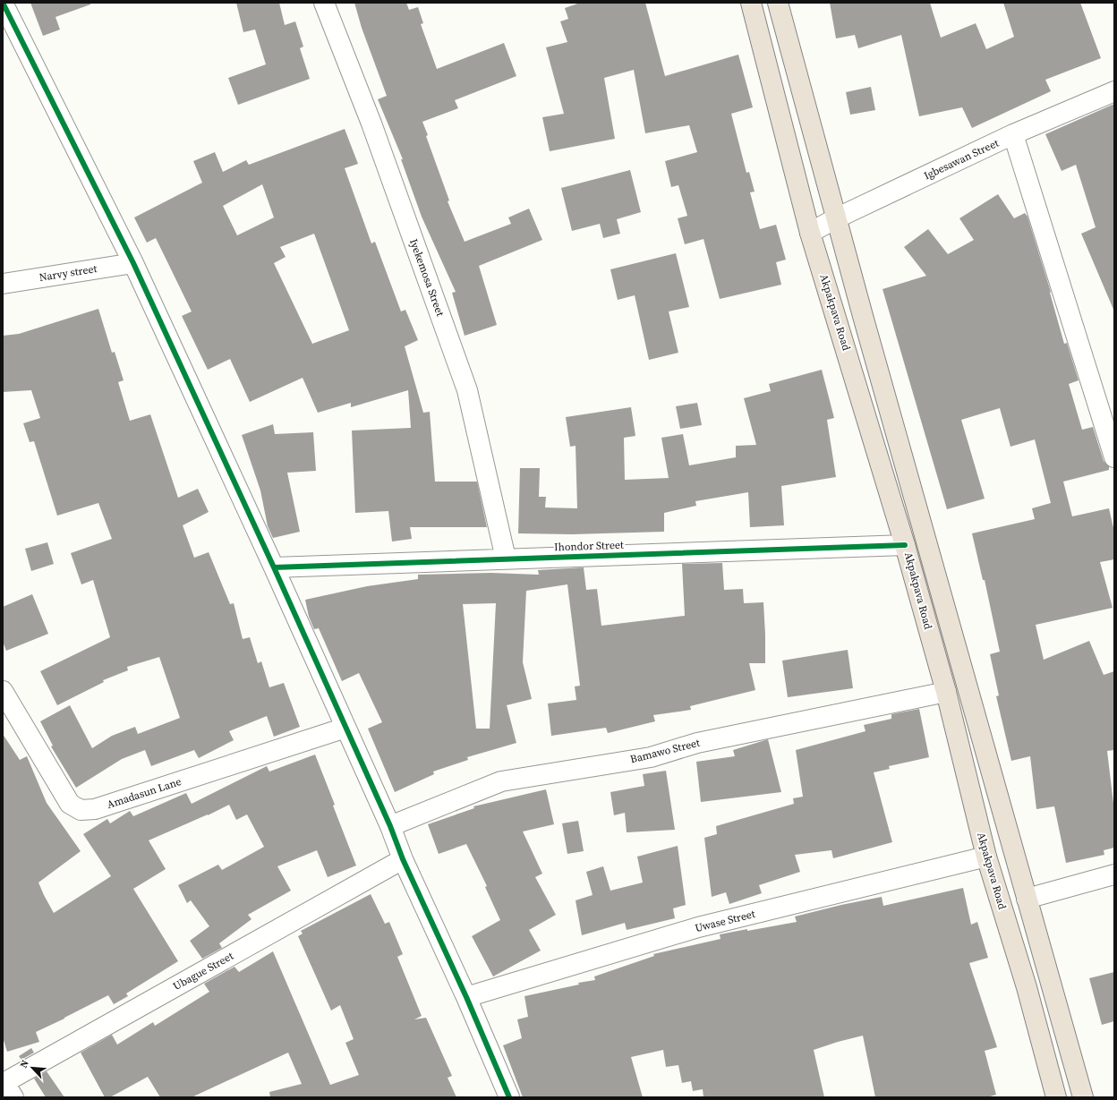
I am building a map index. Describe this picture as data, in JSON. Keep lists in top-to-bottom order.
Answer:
{
  "streets": {
    "highway": ["Akpakpava Road"],
    "street": [
      "Igbesawan Street",
      "Narvy street",
      "Iyekemosa Street",
      "Ihondor Street",
      "Bamawo Street",
      "Amadasun Lane",
      "Uwase Street",
      "Ubague Street"
    ]
  },
  "crossings": [
    ["Igbesawan Street", "Akpakpava Road"],
    ["Iyekemosa Street", "Ihondor Street"],
    ["Akpakpava Road", "Ihondor Street"],
    ["Akpakpava Road", "Bamawo Street"],
    ["Akpakpava Road", "Uwase Street"]
  ],
  "north": "top left"
}
